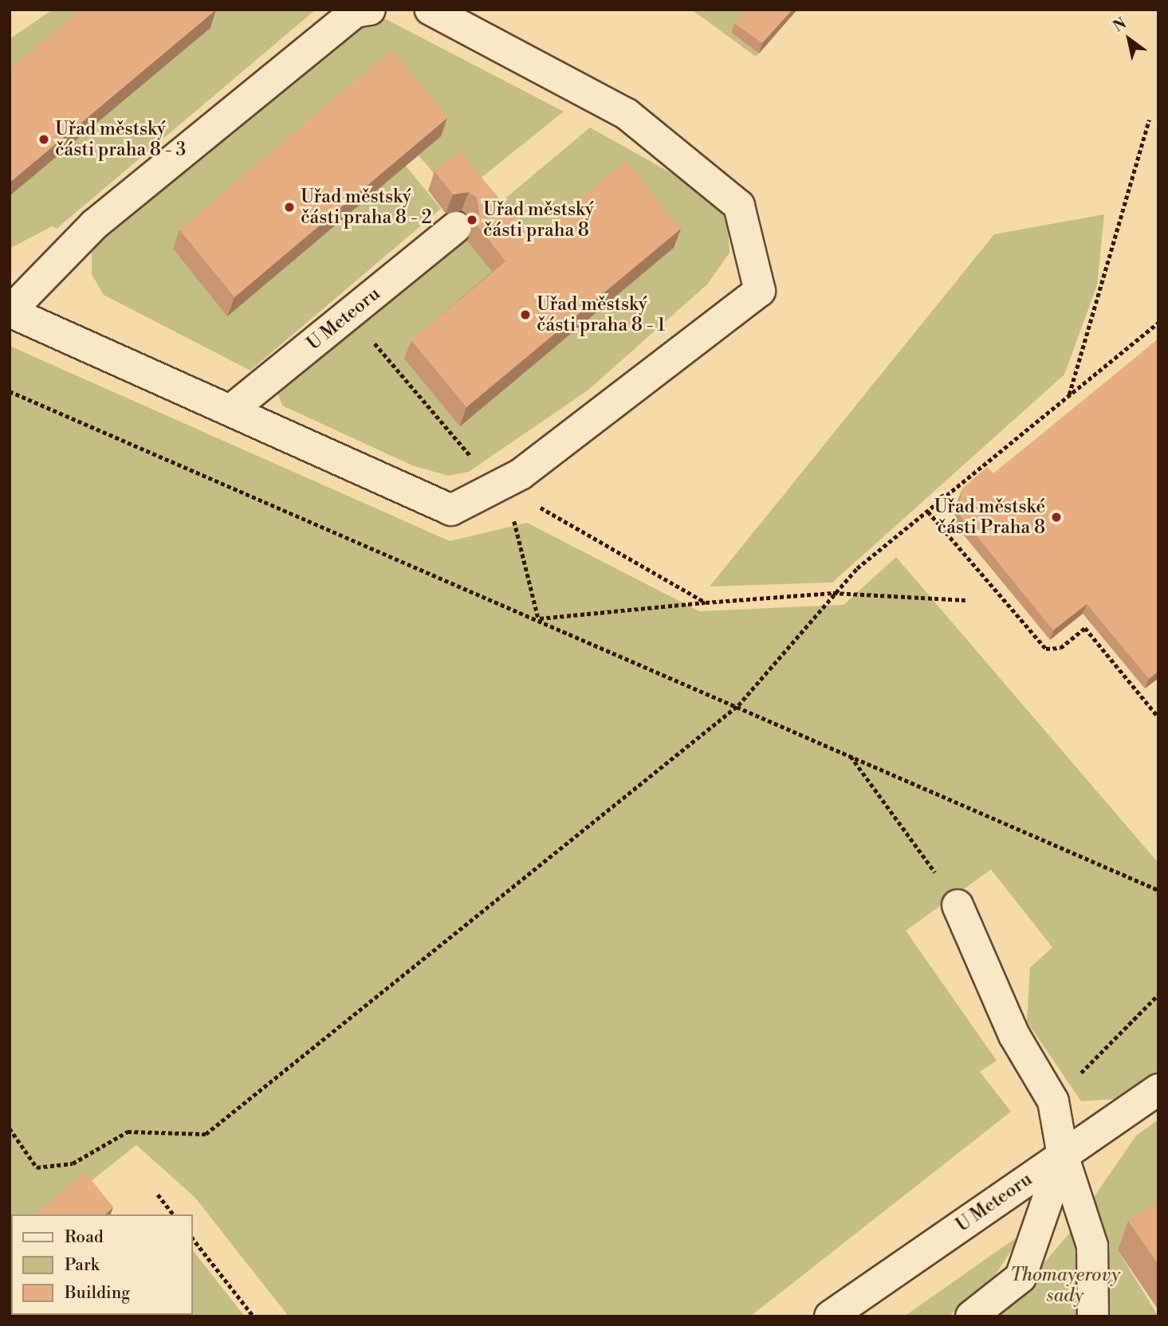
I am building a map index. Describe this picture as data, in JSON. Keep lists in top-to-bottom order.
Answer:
{
  "streets": {
    "street": ["U Meteoru"]
  },
  "parks": ["Thomayerovy sady"],
  "places": [
    "Uřad městský části praha 8 - 3",
    "Uřad městský části praha 8 - 2",
    "Uřad městský části praha 8",
    "Uřad městský části praha 8 - 1",
    "Úřad městské části Praha 8"
  ],
  "legend": ["Road", "Park", "Building"],
  "north": "top left"
}
